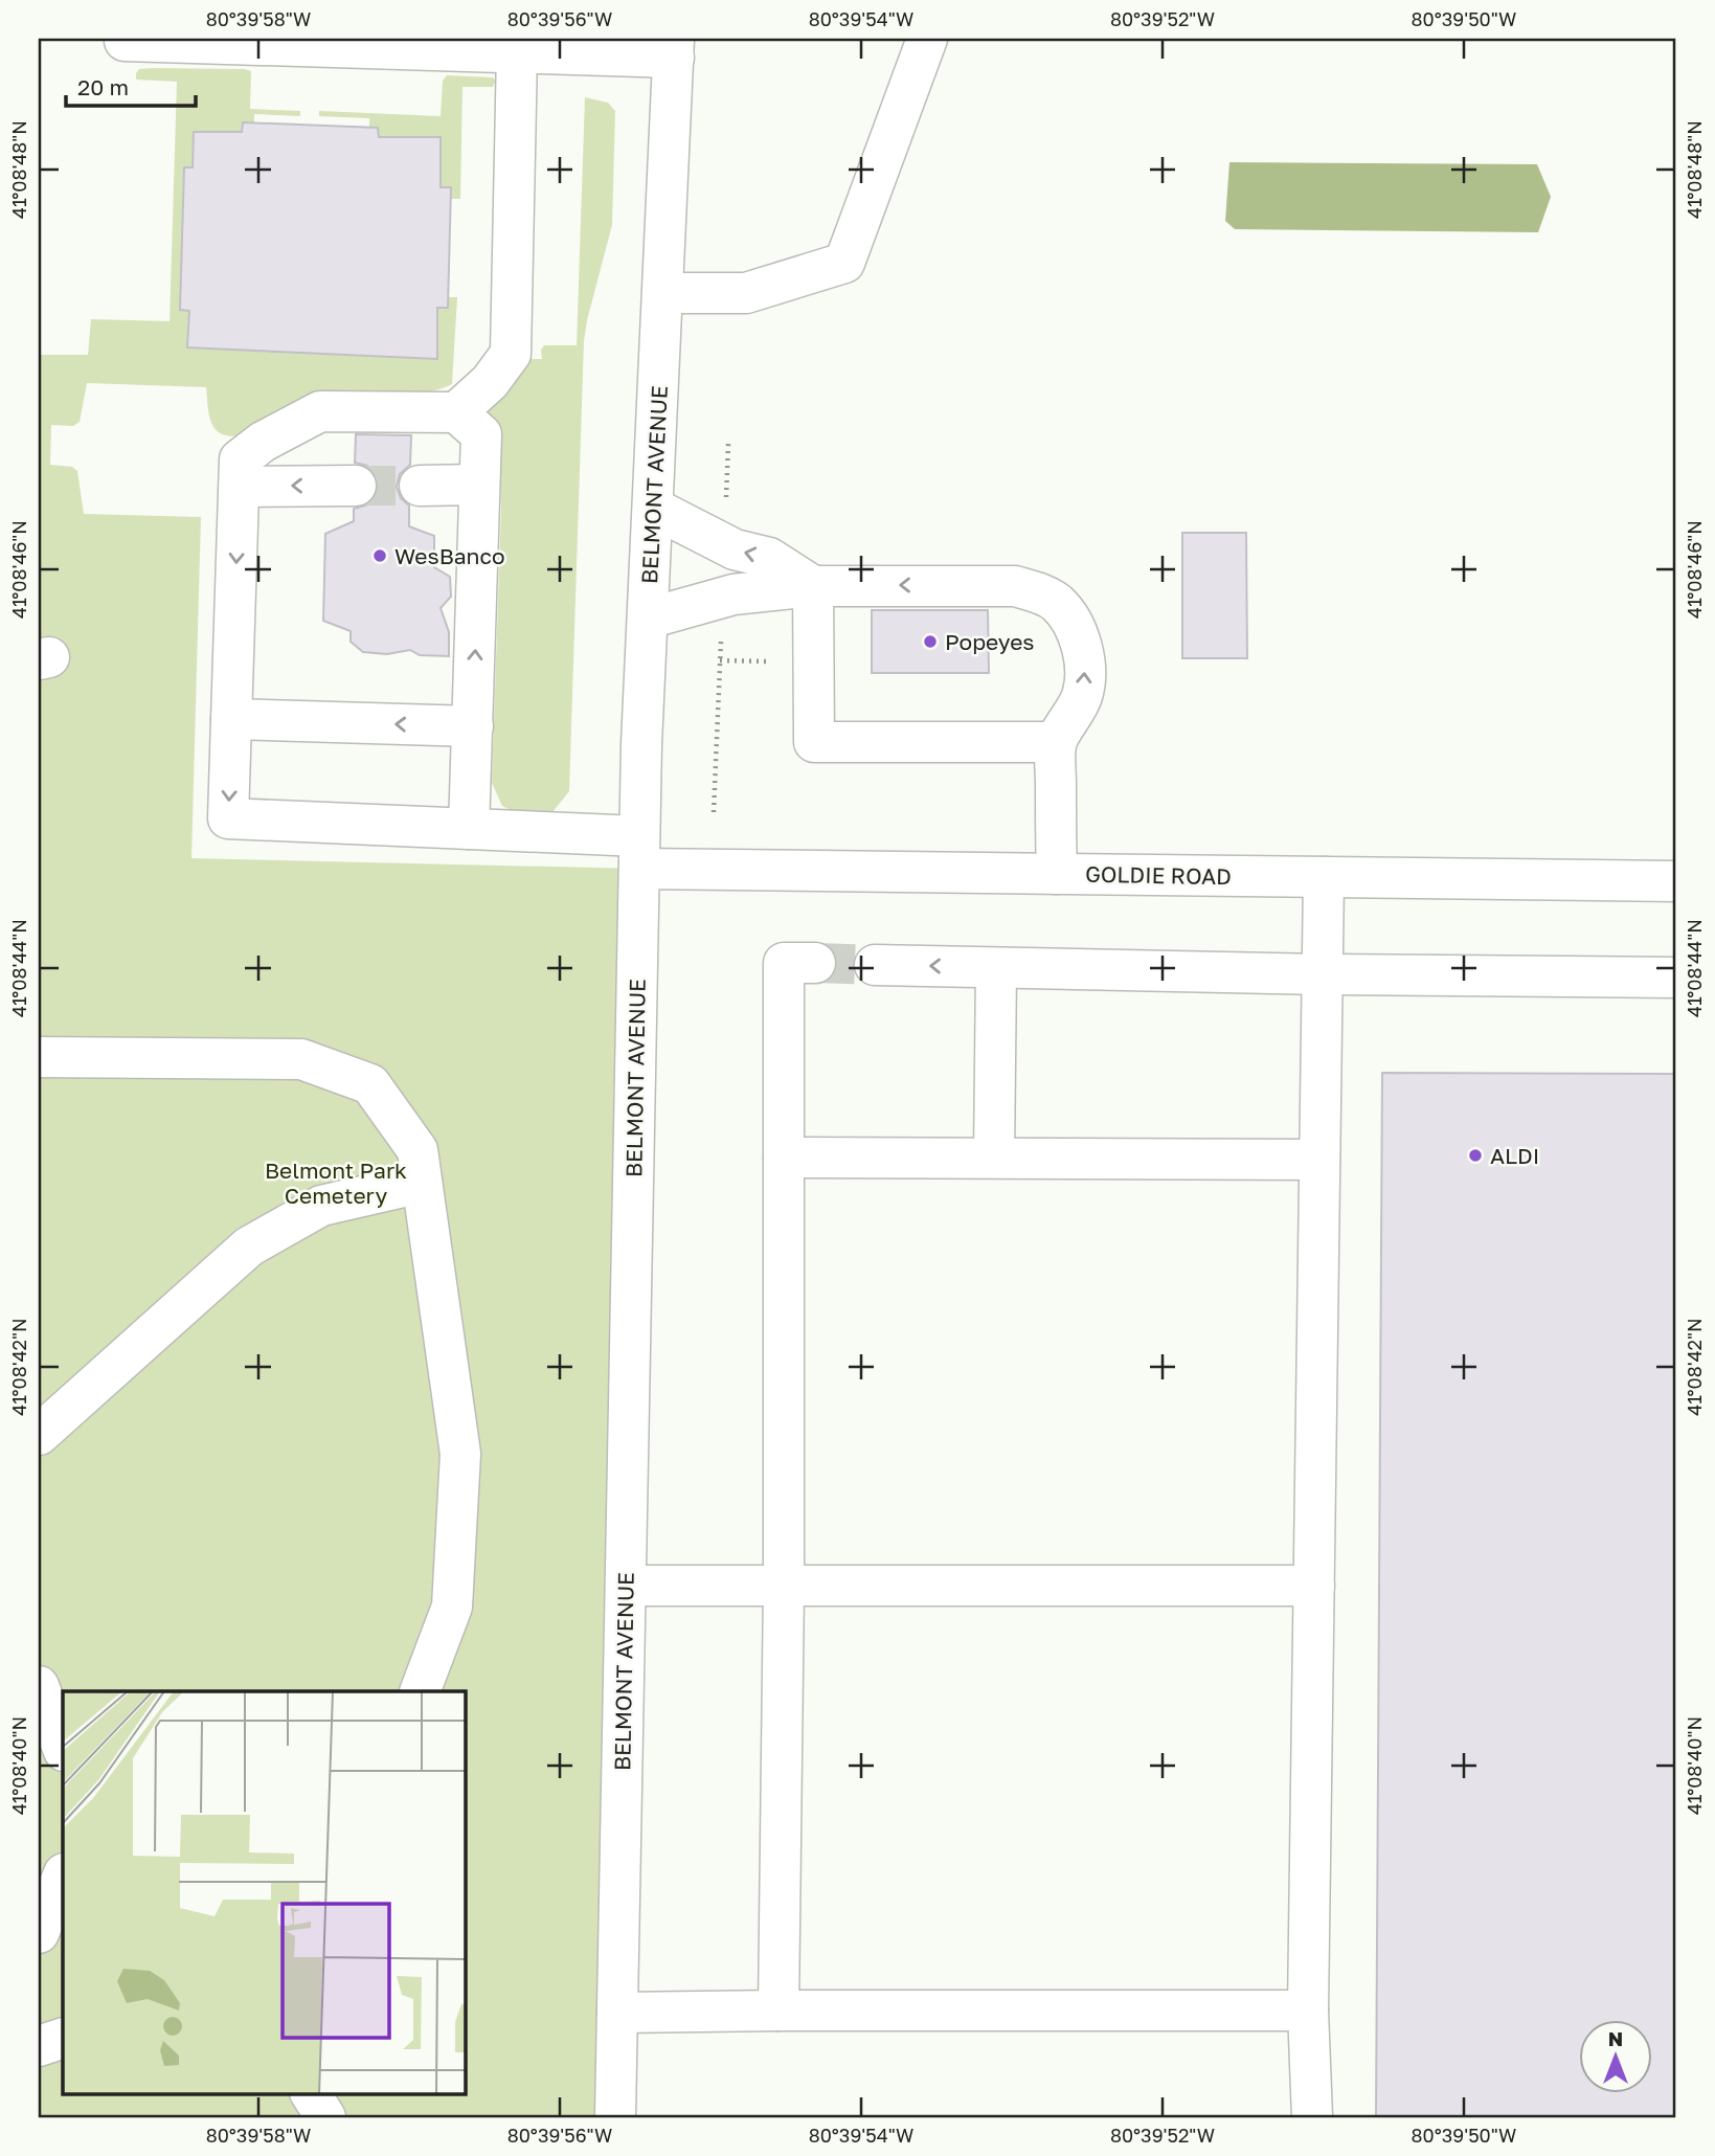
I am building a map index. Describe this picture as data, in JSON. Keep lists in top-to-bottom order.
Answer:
{
  "streets": {
    "main road": ["BELMONT AVENUE", "GOLDIE ROAD"]
  },
  "crossings": [
    ["BELMONT AVENUE", "GOLDIE ROAD"]
  ],
  "parks": ["Belmont Park Cemetery"],
  "places": ["WesBanco", "Popeyes", "ALDI"],
  "scale_bar": "20 m",
  "north": "top",
  "coordinates": [
    "80°39'58\"W",
    "80°39'56\"W",
    "80°39'54\"W",
    "80°39'52\"W",
    "80°39'50\"W",
    "41°08'48\"N",
    "41°08'46\"N",
    "41°08'44\"N",
    "41°08'42\"N",
    "41°08'40\"N"
  ]
}
